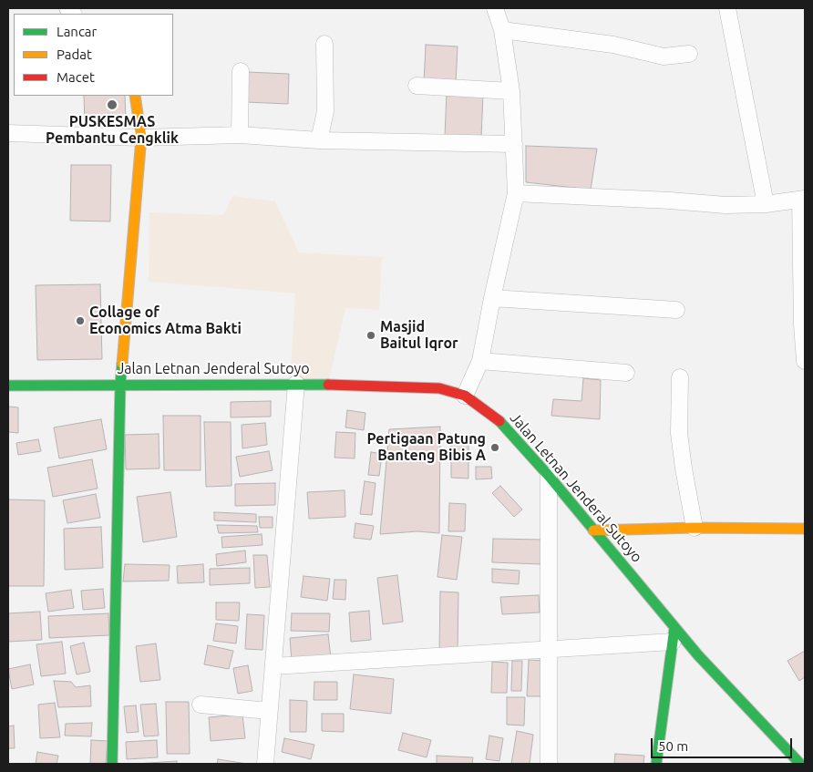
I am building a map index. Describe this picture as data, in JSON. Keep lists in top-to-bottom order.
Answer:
{
  "streets": {
    "street": ["Jalan Letnan Jenderal Sutoyo"]
  },
  "places": [
    "PUSKESMAS Pembantu Cengklik",
    "Collage of Economics Atma Bakti",
    "Masjid Baitul Iqror",
    "Pertigaan Patung Banteng Bibis A"
  ],
  "legend": ["Lancar", "Padat", "Macet"],
  "scale_bar": "50 m"
}
